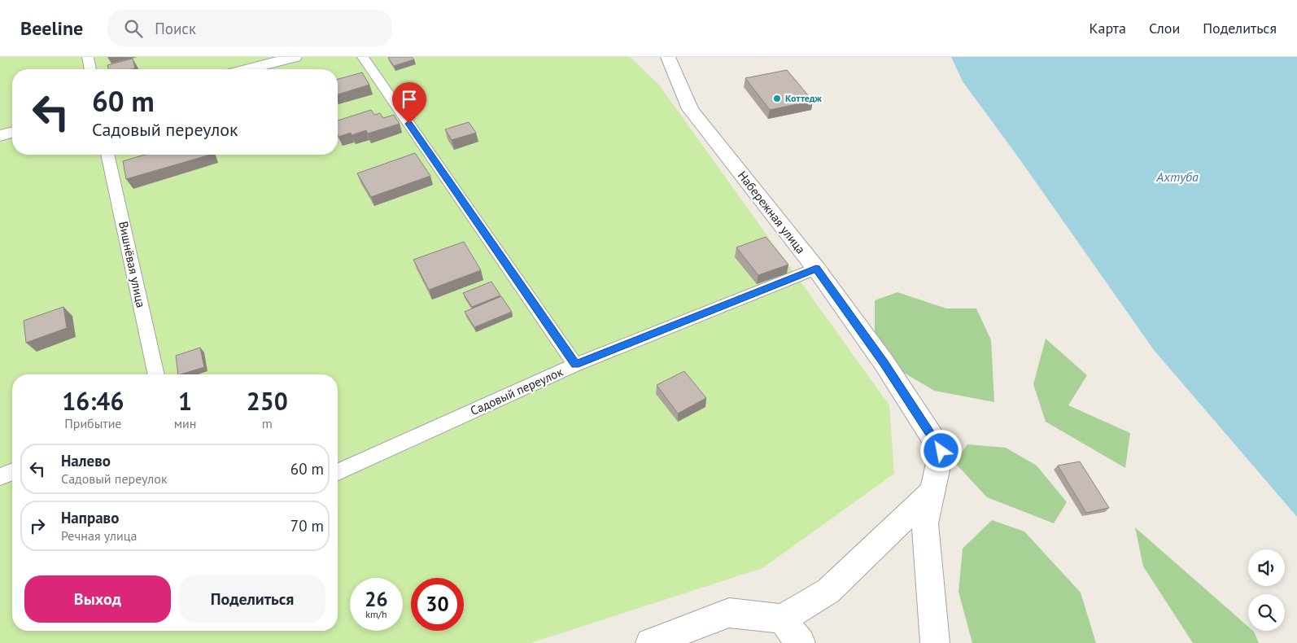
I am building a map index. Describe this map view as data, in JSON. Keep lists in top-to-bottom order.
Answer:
{
  "streets": {
    "street": ["Набережная улица"],
    "lane": ["Вишнёвая улица", "Садовый переулок"]
  },
  "crossings": [
    ["Набережная улица", "Садовый переулок"]
  ],
  "water": ["Ахтуба"],
  "places": ["Коттедж"],
  "page": {
    "header": "Beeline",
    "search": "Поиск",
    "nav": ["Карта", "Слои", "Поделиться"],
    "turn": ["60 m", "Садовый переулок"],
    "eta": [
      "16:46",
      "Прибытие",
      "1",
      "мин",
      "250",
      "m"
    ],
    "list": [
      {
        "name": "Налево",
        "note": "Садовый переулок",
        "value": "60 m"
      },
      {
        "name": "Направо",
        "note": "Речная улица",
        "value": "70 m"
      }
    ],
    "buttons": ["Выход", "Поделиться"],
    "speed": "26 km/h",
    "limit": "30"
  }
}
